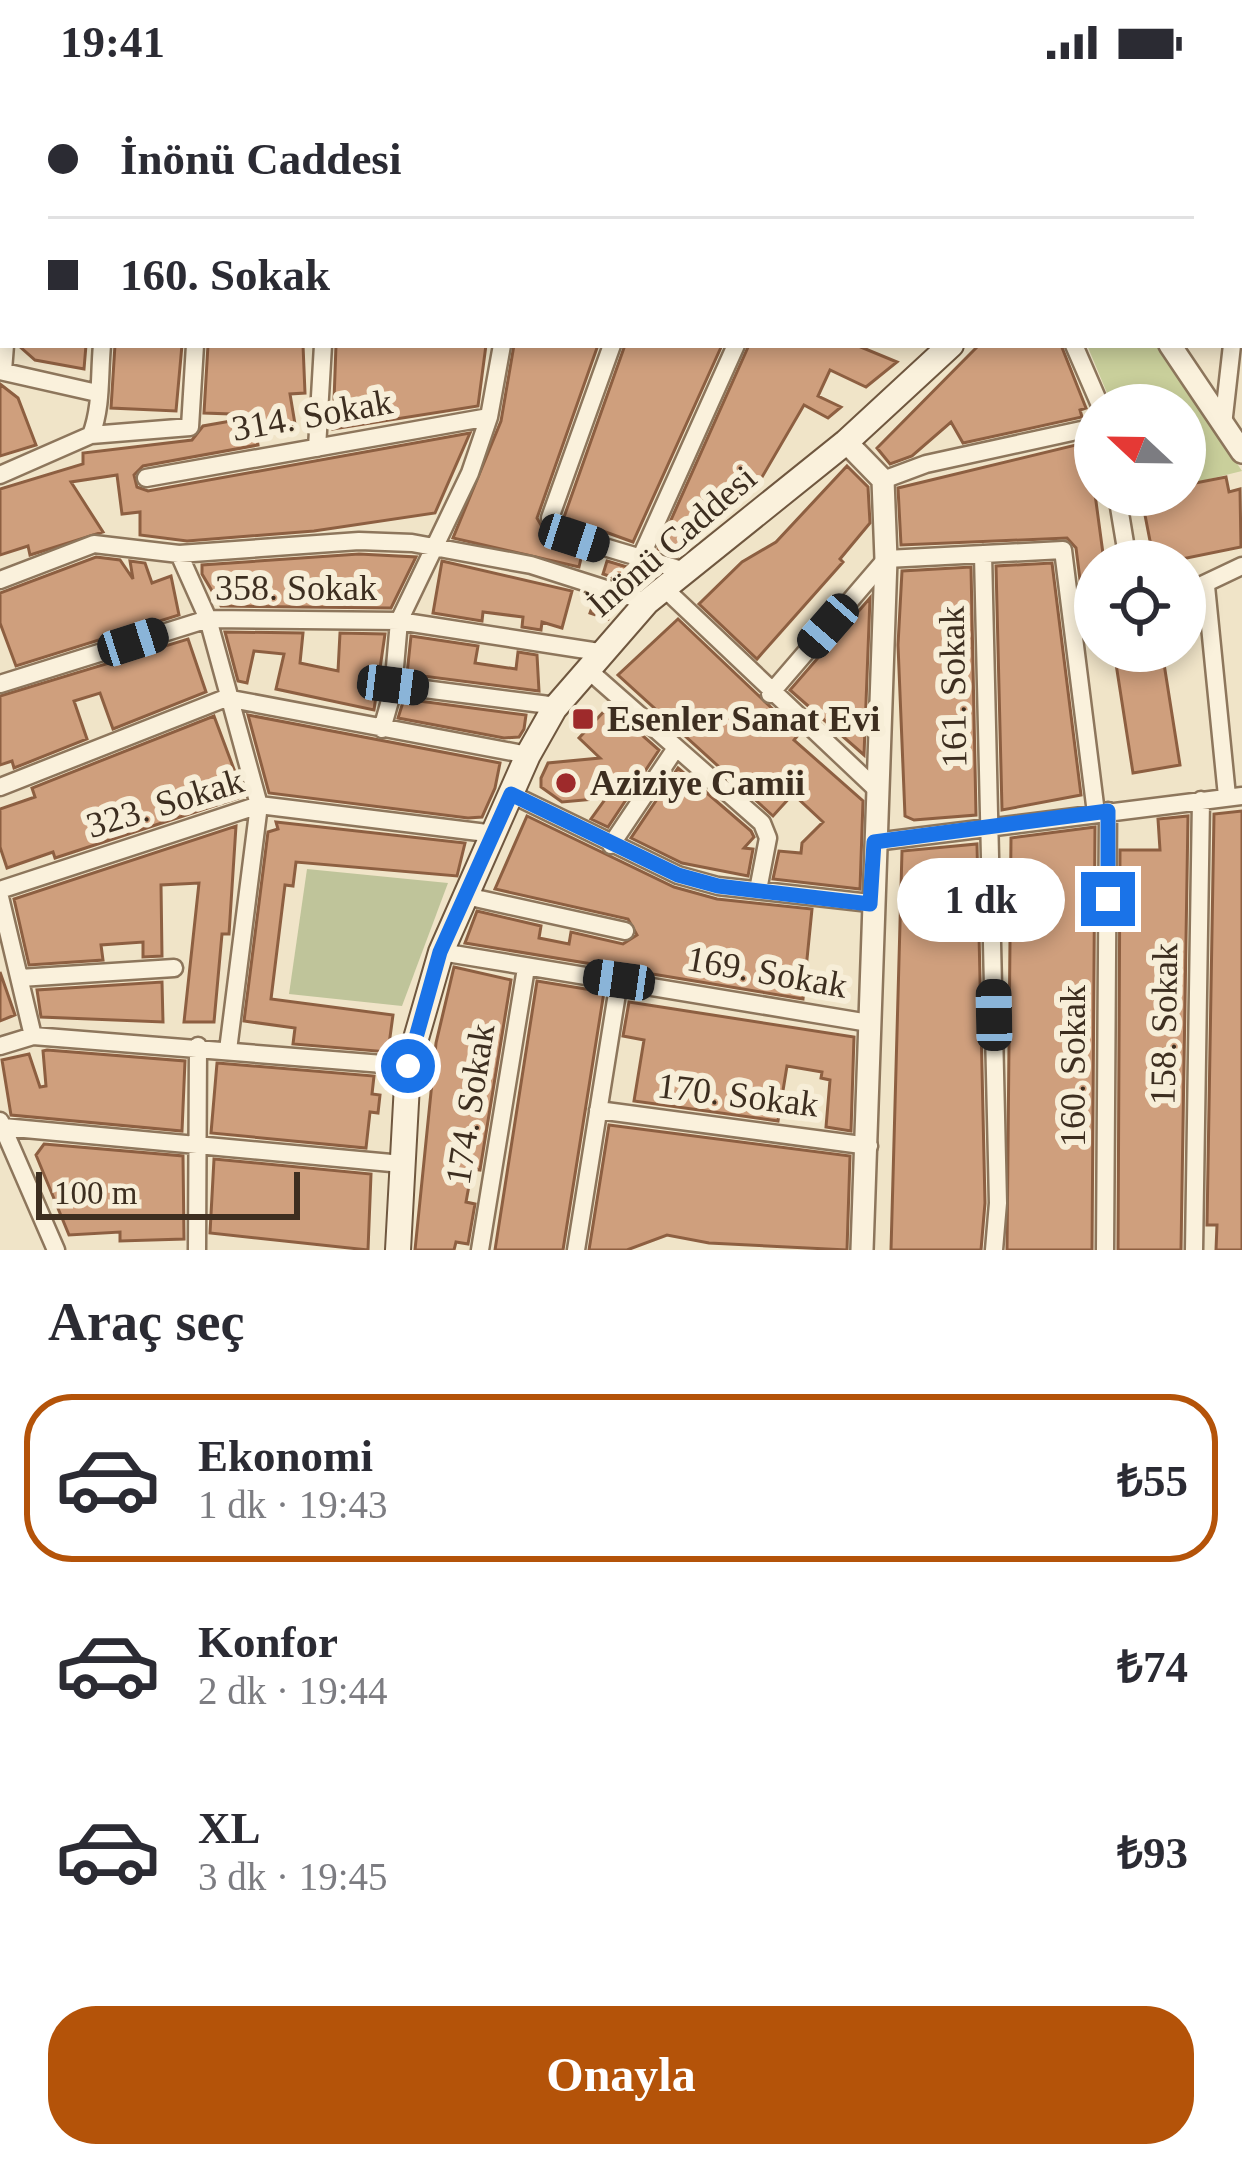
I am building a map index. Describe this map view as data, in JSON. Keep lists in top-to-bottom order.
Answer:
{
  "streets": {
    "main road": ["İnönü Caddesi"],
    "street": [
      "314. Sokak",
      "358. Sokak",
      "161. Sokak",
      "323. Sokak",
      "169. Sokak",
      "158. Sokak",
      "160. Sokak",
      "170. Sokak",
      "174. Sokak"
    ]
  },
  "crossings": [
    ["İnönü Caddesi", "358. Sokak"],
    ["İnönü Caddesi", "323. Sokak"],
    ["İnönü Caddesi", "169. Sokak"],
    ["161. Sokak", "160. Sokak"],
    ["169. Sokak", "174. Sokak"]
  ],
  "places": {
    "transit": ["Esenler Sanat Evi"],
    "other": ["Aziziye Camii"]
  },
  "scale_bar": "100 m",
  "north": "left",
  "page": {
    "status": "19:41",
    "banner": ["İnönü Caddesi", "160. Sokak"],
    "bubble": "1 dk",
    "scale": "100 m",
    "heading": "Araç seç",
    "list": [
      {
        "name": "Ekonomi",
        "note": "1 dk · 19:43",
        "value": "₺55"
      },
      {
        "name": "Konfor",
        "note": "2 dk · 19:44",
        "value": "₺74"
      },
      {
        "name": "XL",
        "note": "3 dk · 19:45",
        "value": "₺93"
      }
    ],
    "buttons": "Onayla"
  }
}
